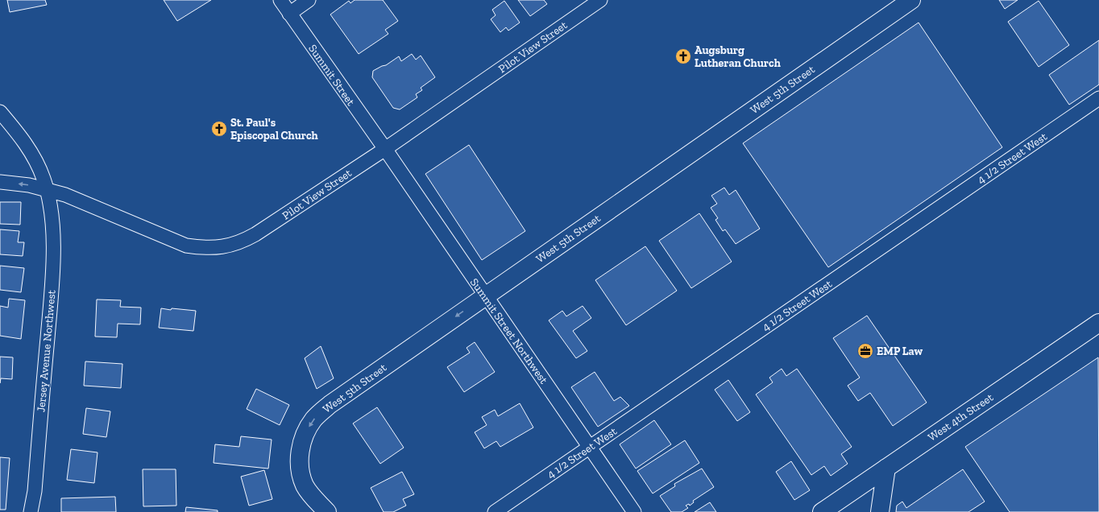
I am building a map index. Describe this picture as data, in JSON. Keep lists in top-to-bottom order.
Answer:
{
  "streets": {
    "street": [
      "Pilot View Street",
      "Summit Street",
      "West 5th Street",
      "4 1/2 Street West",
      "Summit Street Northwest",
      "Jersey Avenue Northwest",
      "West 4th Street"
    ]
  },
  "crossings": [
    ["Pilot View Street", "Summit Street"],
    ["Pilot View Street", "Summit Street Northwest"],
    ["Pilot View Street", "Jersey Avenue Northwest"],
    ["Summit Street", "Summit Street Northwest"],
    ["West 5th Street", "Summit Street Northwest"],
    ["4 1/2 Street West", "Summit Street Northwest"]
  ],
  "places": {
    "church": ["Augsburg Lutheran Church", "St. Paul's Episcopal Church"],
    "office": ["EMP Law"]
  }
}
